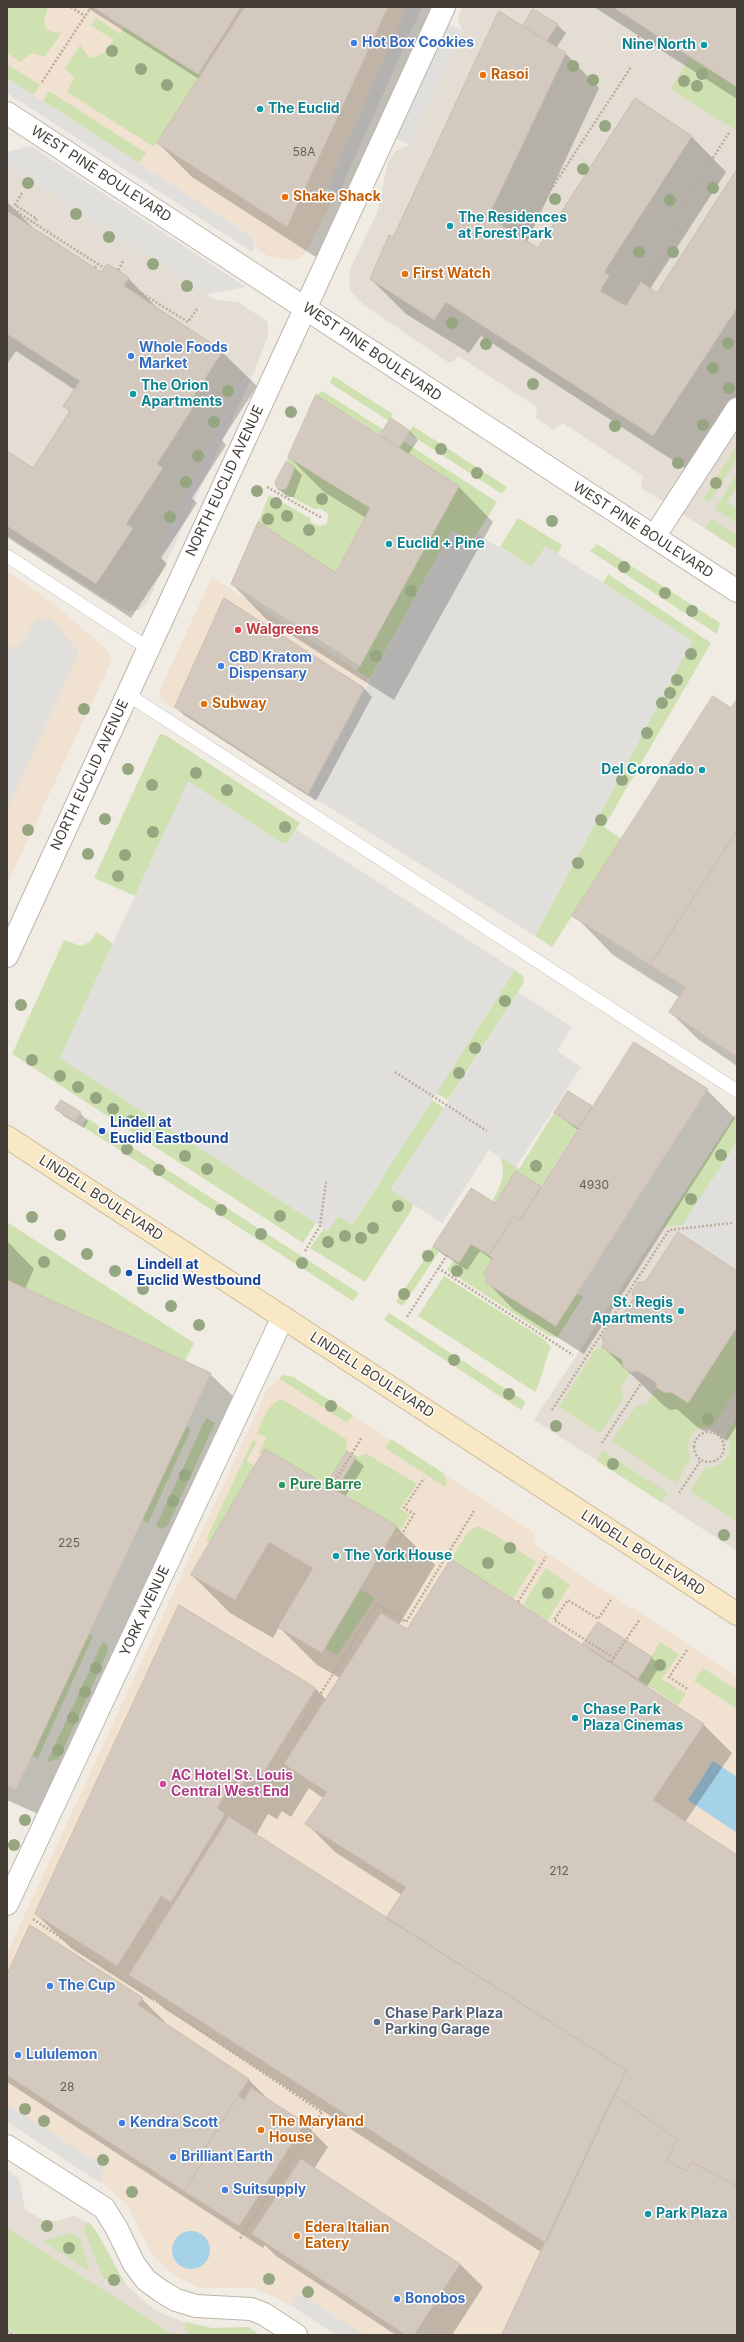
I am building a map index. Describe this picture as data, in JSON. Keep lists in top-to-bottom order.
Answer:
{
  "streets": {
    "main road": ["LINDELL BOULEVARD"],
    "street": ["WEST PINE BOULEVARD", "NORTH EUCLID AVENUE", "YORK AVENUE"]
  },
  "crossings": [
    ["WEST PINE BOULEVARD", "NORTH EUCLID AVENUE"],
    ["LINDELL BOULEVARD", "YORK AVENUE"]
  ],
  "places": [
    "Hot Box Cookies",
    "Nine North",
    "Rasoi",
    "The Euclid",
    "Shake Shack",
    "The Residences at Forest Park",
    "First Watch",
    "Whole Foods Market",
    "The Orion Apartments",
    "Euclid + Pine",
    "Walgreens",
    "CBD Kratom Dispensary",
    "Subway",
    "Del Coronado",
    "Lindell at Euclid Eastbound",
    "Lindell at Euclid Westbound",
    "St. Regis Apartments",
    "Pure Barre",
    "The York House",
    "Chase Park Plaza Cinemas",
    "AC Hotel St. Louis Central West End",
    "The Cup",
    "Chase Park Plaza Parking Garage",
    "Lululemon",
    "Kendra Scott",
    "The Maryland House",
    "Brilliant Earth",
    "Suitsupply",
    "Park Plaza",
    "Edera Italian Eatery",
    "Bonobos"
  ],
  "house_numbers": [
    "58A",
    "4930",
    "225",
    "212",
    "28"
  ]
}
